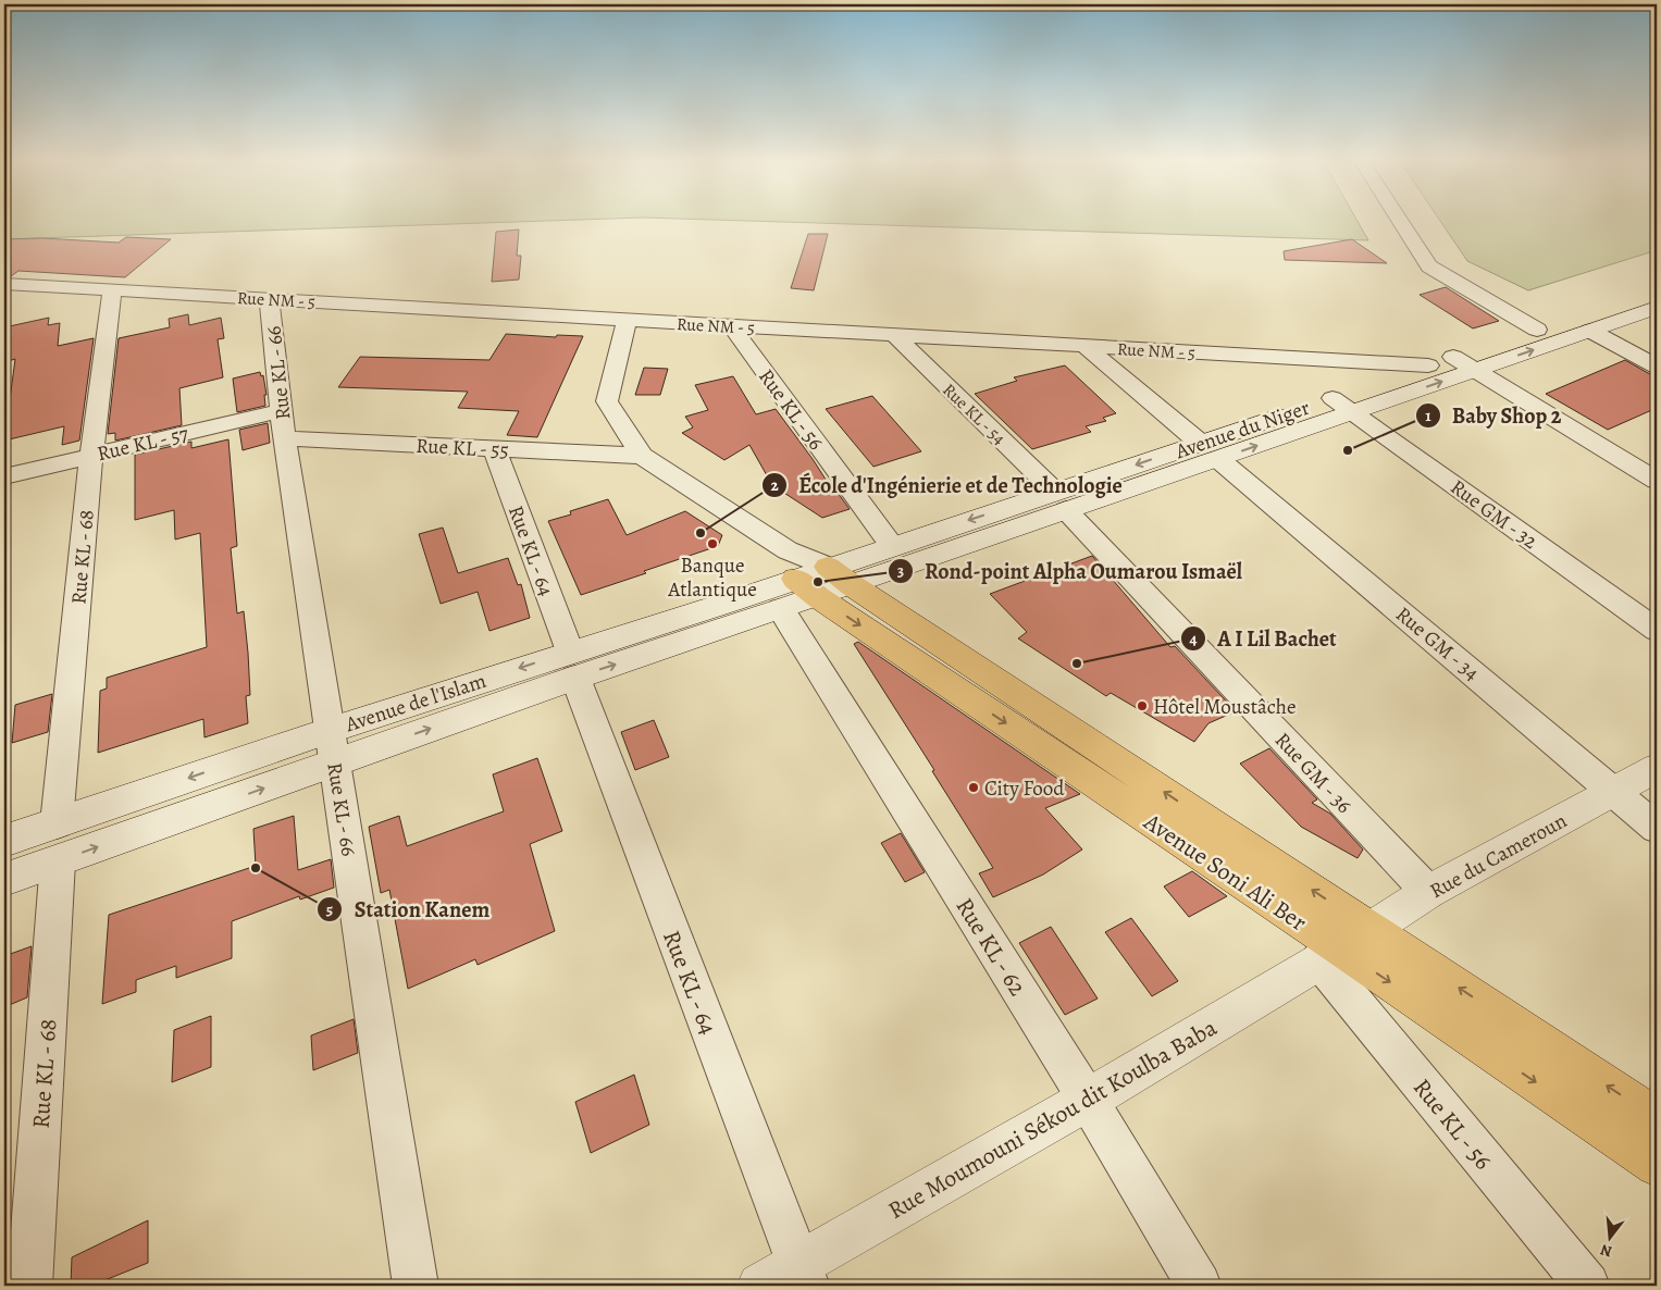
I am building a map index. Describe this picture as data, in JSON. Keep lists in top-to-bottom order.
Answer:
{
  "streets": {
    "main road": [
      "Avenue du Niger",
      "Avenue de l'Islam",
      "Rue du Cameroun",
      "Avenue Soni Ali Ber",
      "Rue Moumouni Sékou dit Koulba Baba"
    ],
    "street": [
      "Rue NM - 5",
      "Rue KL - 66",
      "Rue KL - 56",
      "Rue KL - 54",
      "Rue KL - 57",
      "Rue KL - 55",
      "Rue GM - 32",
      "Rue KL - 64",
      "Rue KL - 68",
      "Rue GM - 34",
      "Rue GM - 36",
      "Rue KL - 62"
    ]
  },
  "crossings": [
    ["Rue NM - 5", "Rue KL - 66"],
    ["Rue NM - 5", "Rue KL - 56"],
    ["Rue NM - 5", "Rue KL - 54"],
    ["Rue NM - 5", "Avenue du Niger"],
    ["Rue NM - 5", "Rue KL - 68"],
    ["Rue NM - 5", "Rue GM - 34"],
    ["Rue KL - 66", "Rue KL - 57"],
    ["Rue KL - 66", "Rue KL - 55"],
    ["Rue KL - 66", "Avenue de l'Islam"],
    ["Rue KL - 56", "Avenue du Niger"],
    ["Rue KL - 56", "Rue du Cameroun"],
    ["Rue KL - 56", "Avenue Soni Ali Ber"],
    ["Rue KL - 56", "Rue Moumouni Sékou dit Koulba Baba"],
    ["Rue KL - 54", "Avenue du Niger"],
    ["Rue KL - 54", "Rue GM - 36"],
    ["Avenue du Niger", "Rue GM - 32"],
    ["Avenue du Niger", "Rue GM - 34"],
    ["Avenue du Niger", "Rue GM - 36"],
    ["Rue KL - 57", "Rue KL - 68"],
    ["Rue KL - 55", "Rue KL - 64"],
    ["Rue KL - 64", "Avenue de l'Islam"],
    ["Rue KL - 64", "Rue Moumouni Sékou dit Koulba Baba"],
    ["Rue KL - 68", "Avenue de l'Islam"],
    ["Rue GM - 34", "Rue du Cameroun"],
    ["Avenue de l'Islam", "Avenue Soni Ali Ber"],
    ["Avenue de l'Islam", "Rue KL - 62"],
    ["Rue GM - 36", "Rue du Cameroun"],
    ["Rue du Cameroun", "Avenue Soni Ali Ber"],
    ["Rue du Cameroun", "Rue Moumouni Sékou dit Koulba Baba"],
    ["Avenue Soni Ali Ber", "Rue KL - 62"],
    ["Avenue Soni Ali Ber", "Rue Moumouni Sékou dit Koulba Baba"],
    ["Rue KL - 62", "Rue Moumouni Sékou dit Koulba Baba"]
  ],
  "places": [
    "Baby Shop 2",
    "École d'Ingénierie et de Technologie",
    "Banque Atlantique",
    "Rond-point Alpha Oumarou Ismaël",
    "A I Lil Bachet",
    "Hôtel Moustâche",
    "City Food",
    "Station Kanem"
  ],
  "north": "bottom"
}
